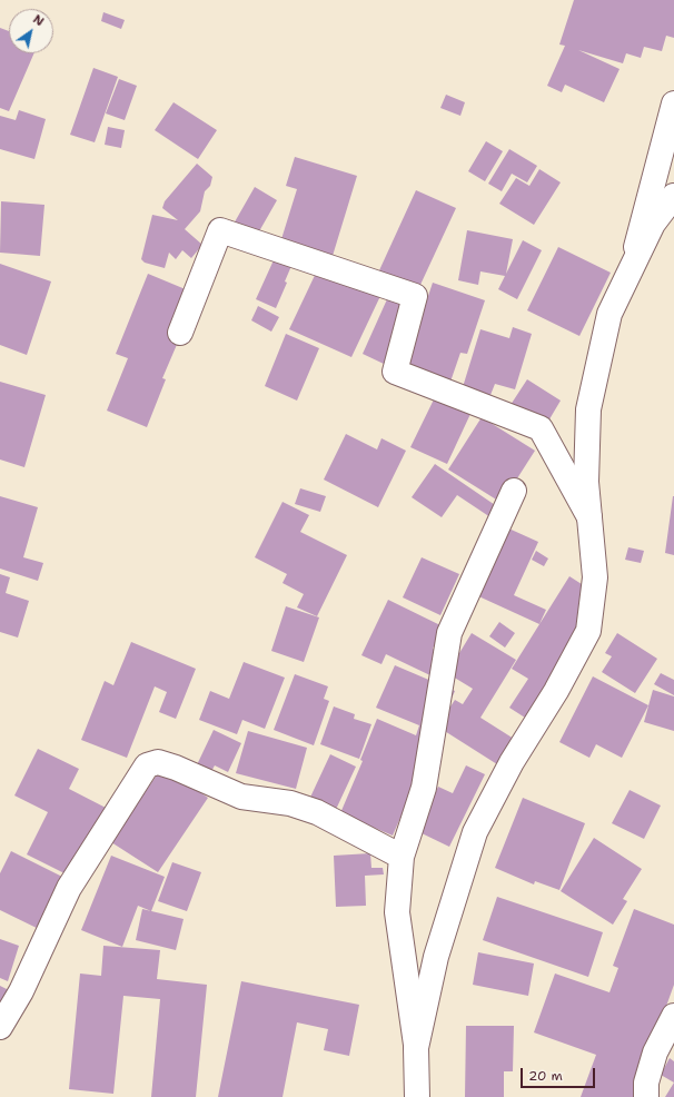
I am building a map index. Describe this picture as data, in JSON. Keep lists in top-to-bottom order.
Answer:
{
  "scale_bar": "20 m",
  "north": "top right"
}
